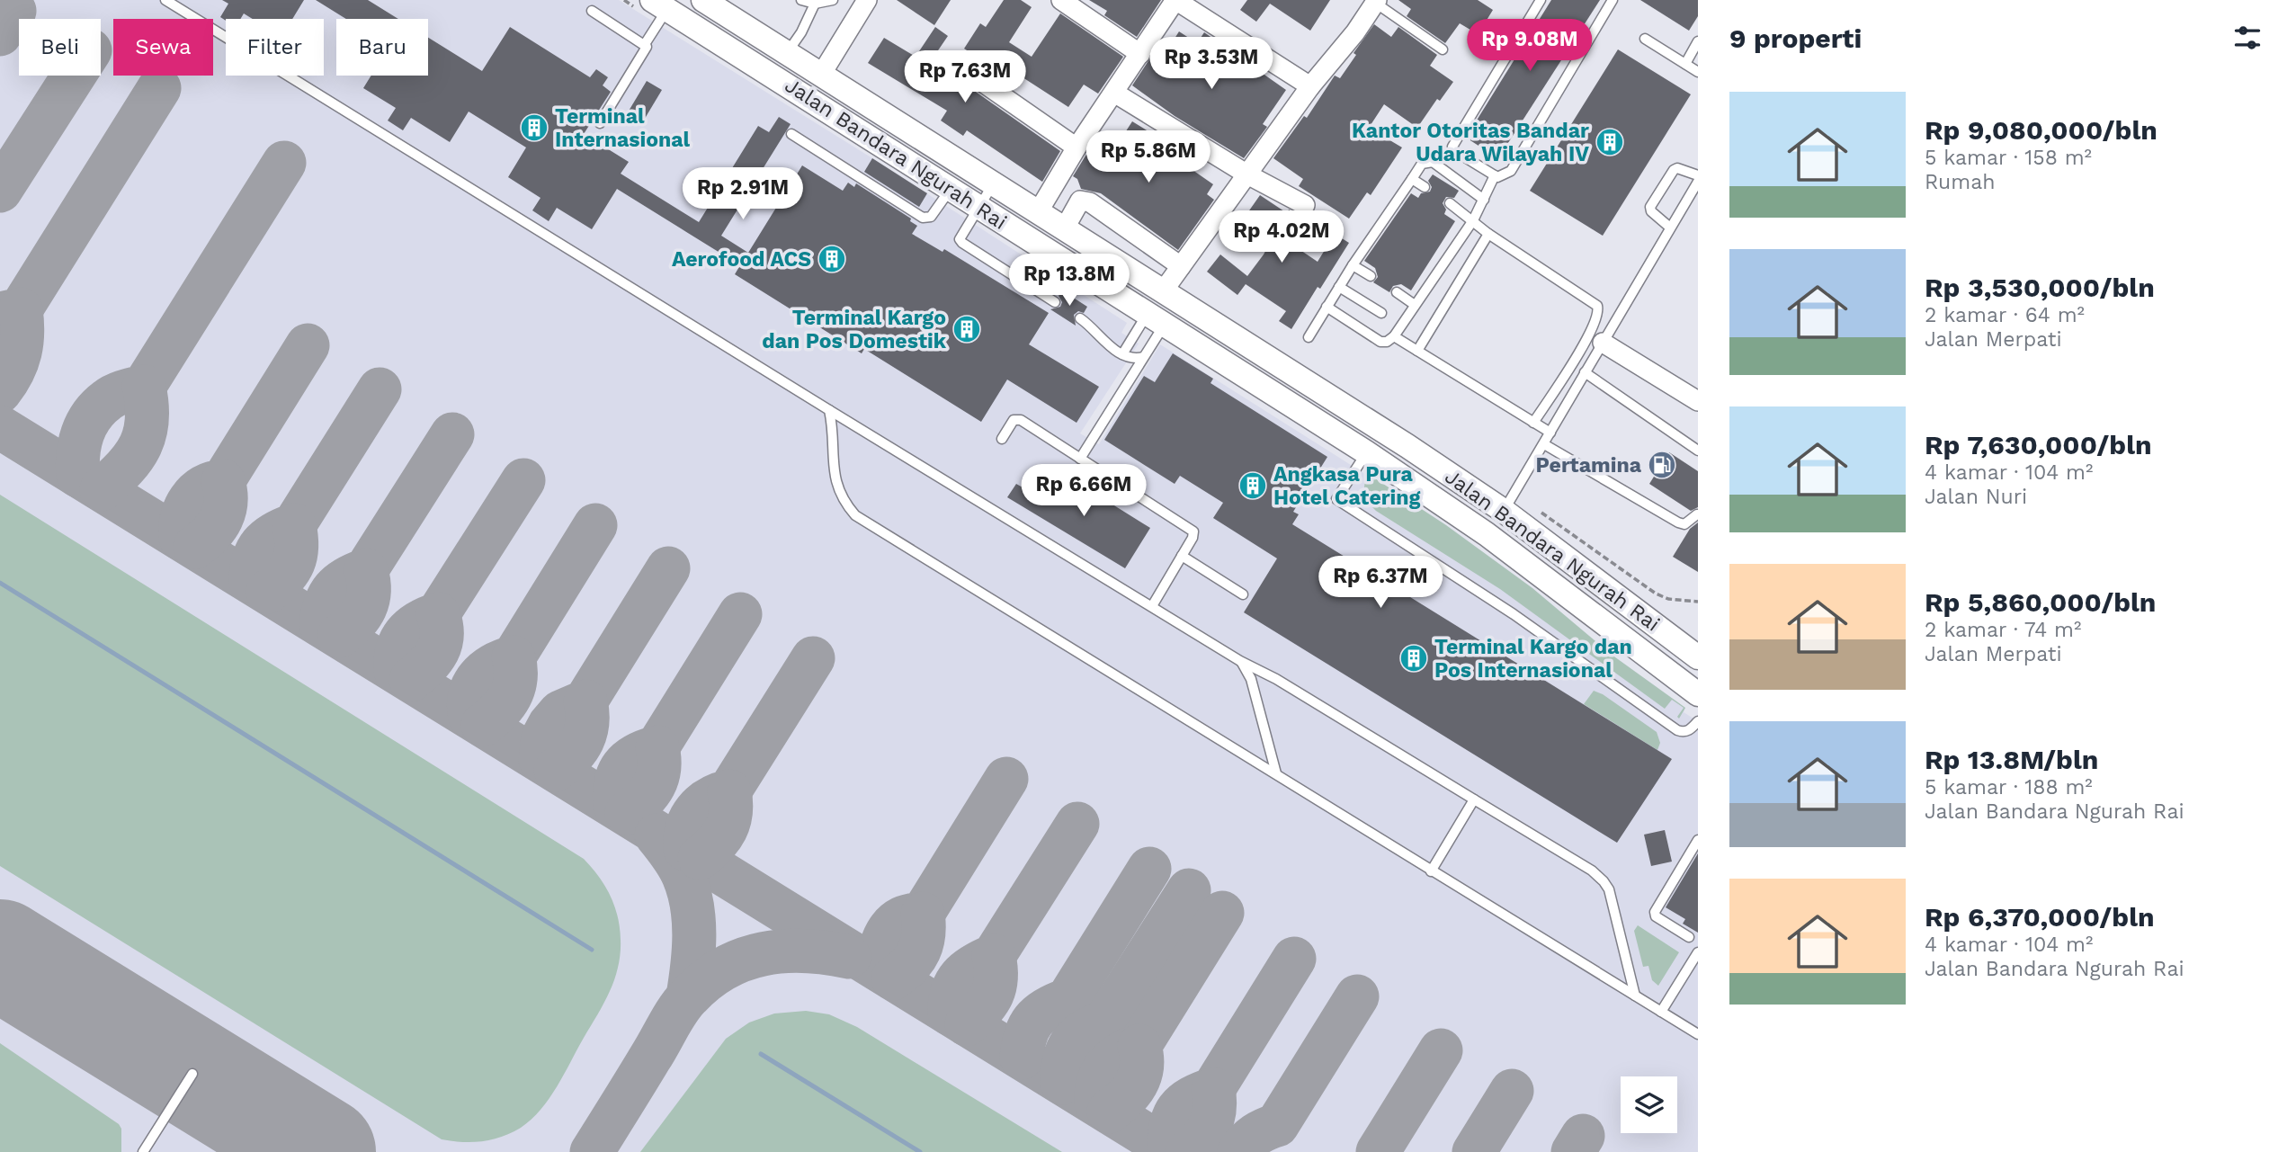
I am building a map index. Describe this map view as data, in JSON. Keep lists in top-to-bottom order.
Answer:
{
  "streets": {
    "street": ["Jalan Bandara Ngurah Rai"]
  },
  "places": {
    "building": [
      "Terminal Internasional",
      "Kantor Otoritas Bandar Udara Wilayah IV",
      "Aerofood ACS",
      "Terminal Kargo dan Pos Domestik",
      "Angkasa Pura Hotel Catering",
      "Terminal Kargo dan Pos Internasional"
    ],
    "fuel station": ["Pertamina"]
  },
  "page": {
    "heading": "9 properti",
    "price": [
      "Rp 9.08M",
      "Rp 3.53M",
      "Rp 7.63M",
      "Rp 5.86M",
      "Rp 2.91M",
      "Rp 4.02M",
      "Rp 13.8M",
      "Rp 6.66M",
      "Rp 6.37M"
    ],
    "chip": [
      "Beli",
      "Sewa",
      "Filter",
      "Baru"
    ],
    "list": [
      {
        "name": "Rp 9,080,000/bln",
        "note": "5 kamar · 158 m² · Rumah"
      },
      {
        "name": "Rp 3,530,000/bln",
        "note": "2 kamar · 64 m² · Jalan Merpati"
      },
      {
        "name": "Rp 7,630,000/bln",
        "note": "4 kamar · 104 m² · Jalan Nuri"
      },
      {
        "name": "Rp 5,860,000/bln",
        "note": "2 kamar · 74 m² · Jalan Merpati"
      },
      {
        "name": "Rp 13.8M/bln",
        "note": "5 kamar · 188 m² · Jalan Bandara Ngurah Rai"
      },
      {
        "name": "Rp 6,370,000/bln",
        "note": "4 kamar · 104 m² · Jalan Bandara Ngurah Rai"
      }
    ]
  }
}
